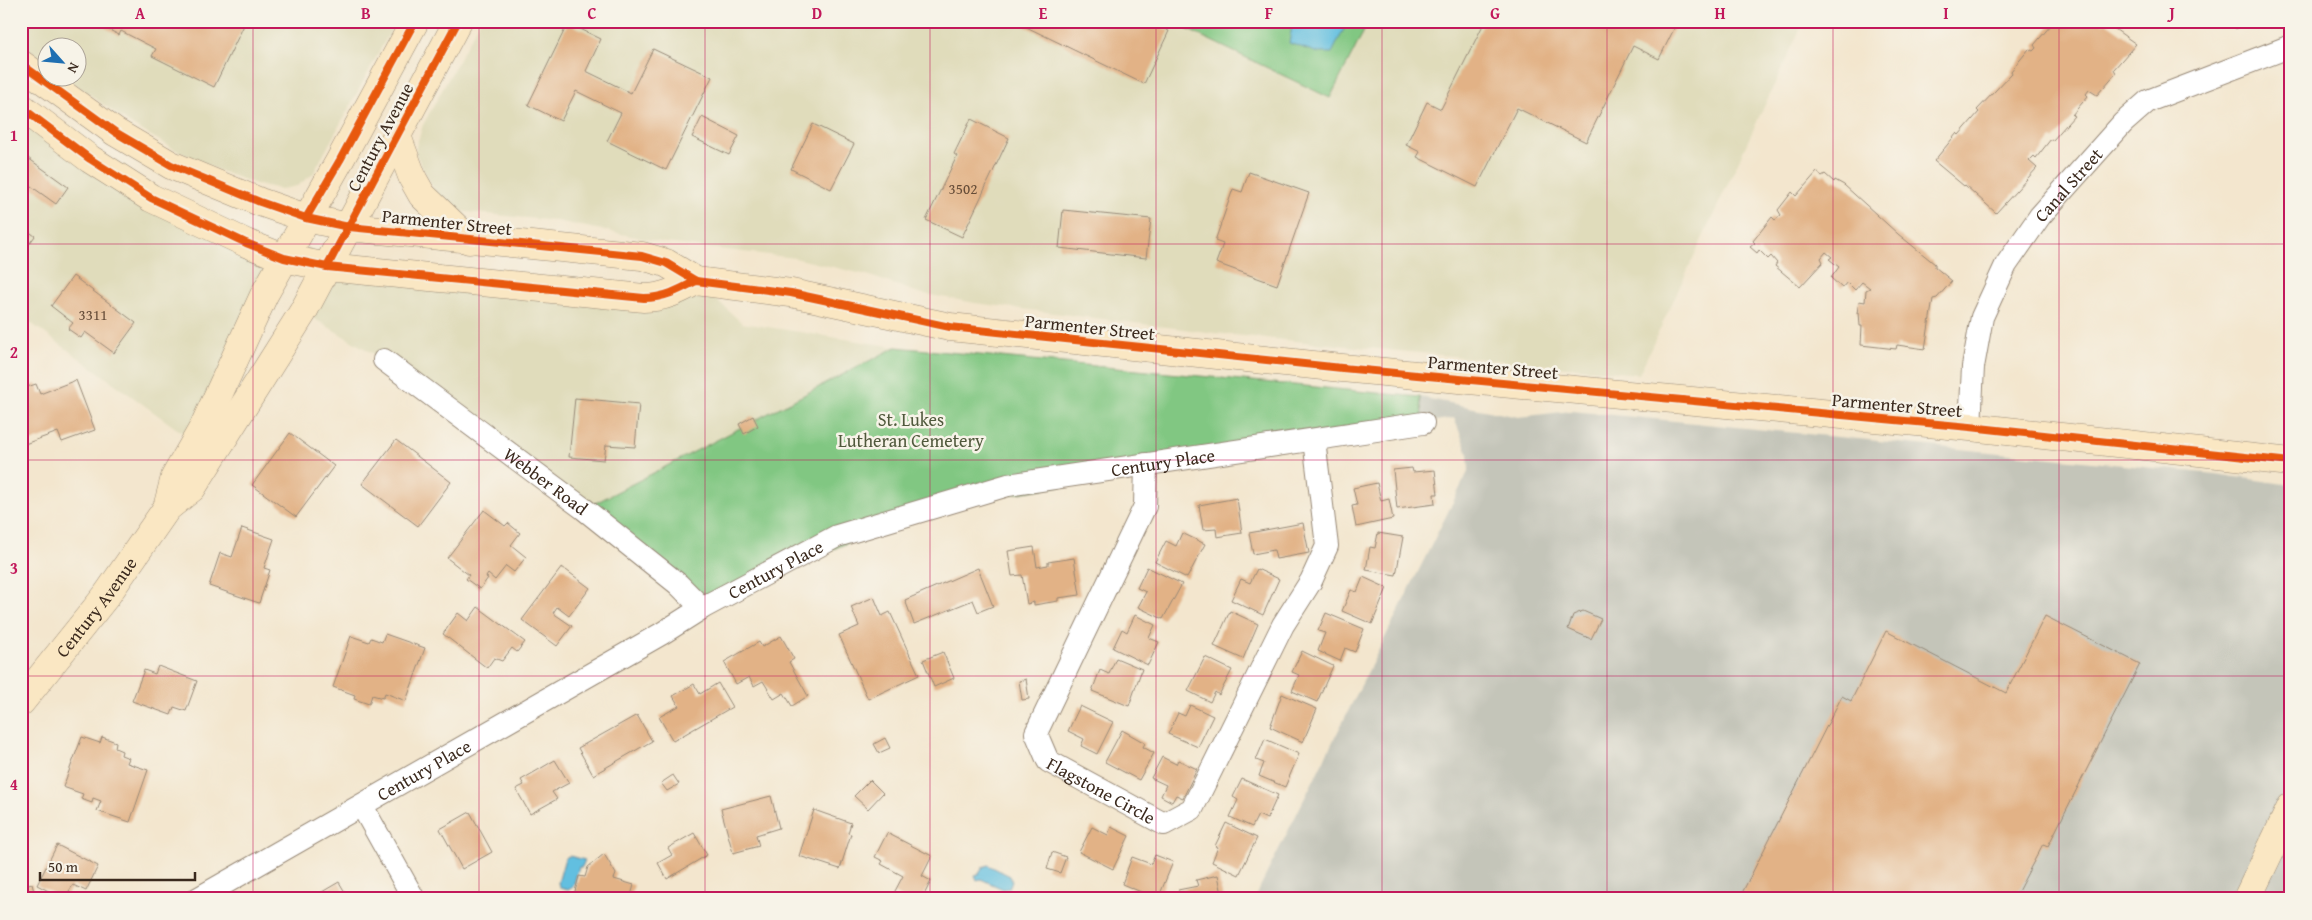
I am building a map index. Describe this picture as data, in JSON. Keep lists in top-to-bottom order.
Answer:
{
  "streets": {
    "street": [
      "Century Avenue",
      "Canal Street",
      "Parmenter Street",
      "Century Place",
      "Webber Road",
      "Flagstone Circle"
    ]
  },
  "crossings": [
    ["Century Avenue", "Parmenter Street"],
    ["Canal Street", "Parmenter Street"],
    ["Century Place", "Webber Road"],
    ["Century Place", "Flagstone Circle"]
  ],
  "parks": ["St. Lukes Lutheran Cemetery"],
  "house_numbers": ["3502", "3311"],
  "scale_bar": "50 m",
  "north": "bottom right",
  "grid": {
    "columns": [
      "A",
      "B",
      "C",
      "D",
      "E",
      "F",
      "G",
      "H",
      "I",
      "J"
    ],
    "rows": [
      "1",
      "2",
      "3",
      "4"
    ]
  }
}
